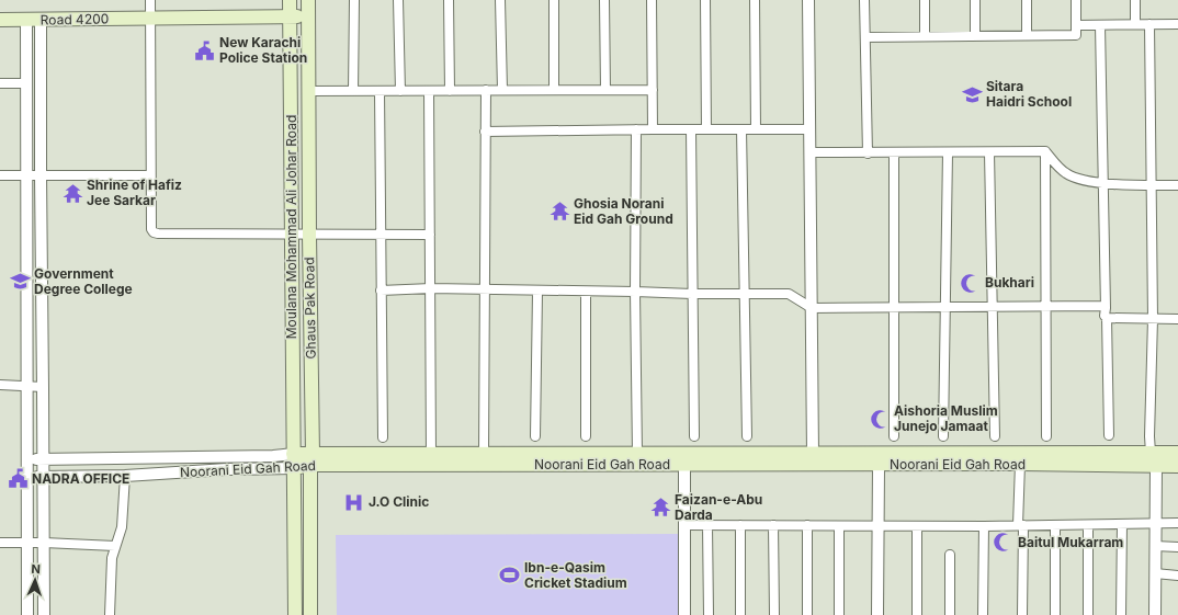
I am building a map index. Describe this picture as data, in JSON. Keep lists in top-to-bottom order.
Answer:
{
  "streets": {
    "main road": [
      "Road 4200",
      "Moulana Mohammad Ali Johar Road",
      "Ghaus Pak Road",
      "Noorani Eid Gah Road"
    ]
  },
  "crossings": [
    ["Road 4200", "Moulana Mohammad Ali Johar Road"],
    ["Road 4200", "Ghaus Pak Road"],
    ["Moulana Mohammad Ali Johar Road", "Noorani Eid Gah Road"],
    ["Ghaus Pak Road", "Noorani Eid Gah Road"]
  ],
  "places": {
    "public building": ["New Karachi Police Station", "NADRA OFFICE"],
    "school or university": ["Sitara Haidri School", "Government Degree College"],
    "temple": ["Shrine of Hafiz Jee Sarkar", "Ghosia Norani Eid Gah Ground", "Faizan-e-Abu Darda"],
    "mosque": ["Bukhari", "Aishoria Muslim Junejo Jamaat", "Baitul Mukarram"],
    "hospital": ["J.O Clinic"],
    "sports": ["Ibn-e-Qasim Cricket Stadium"]
  },
  "north": "top"
}
